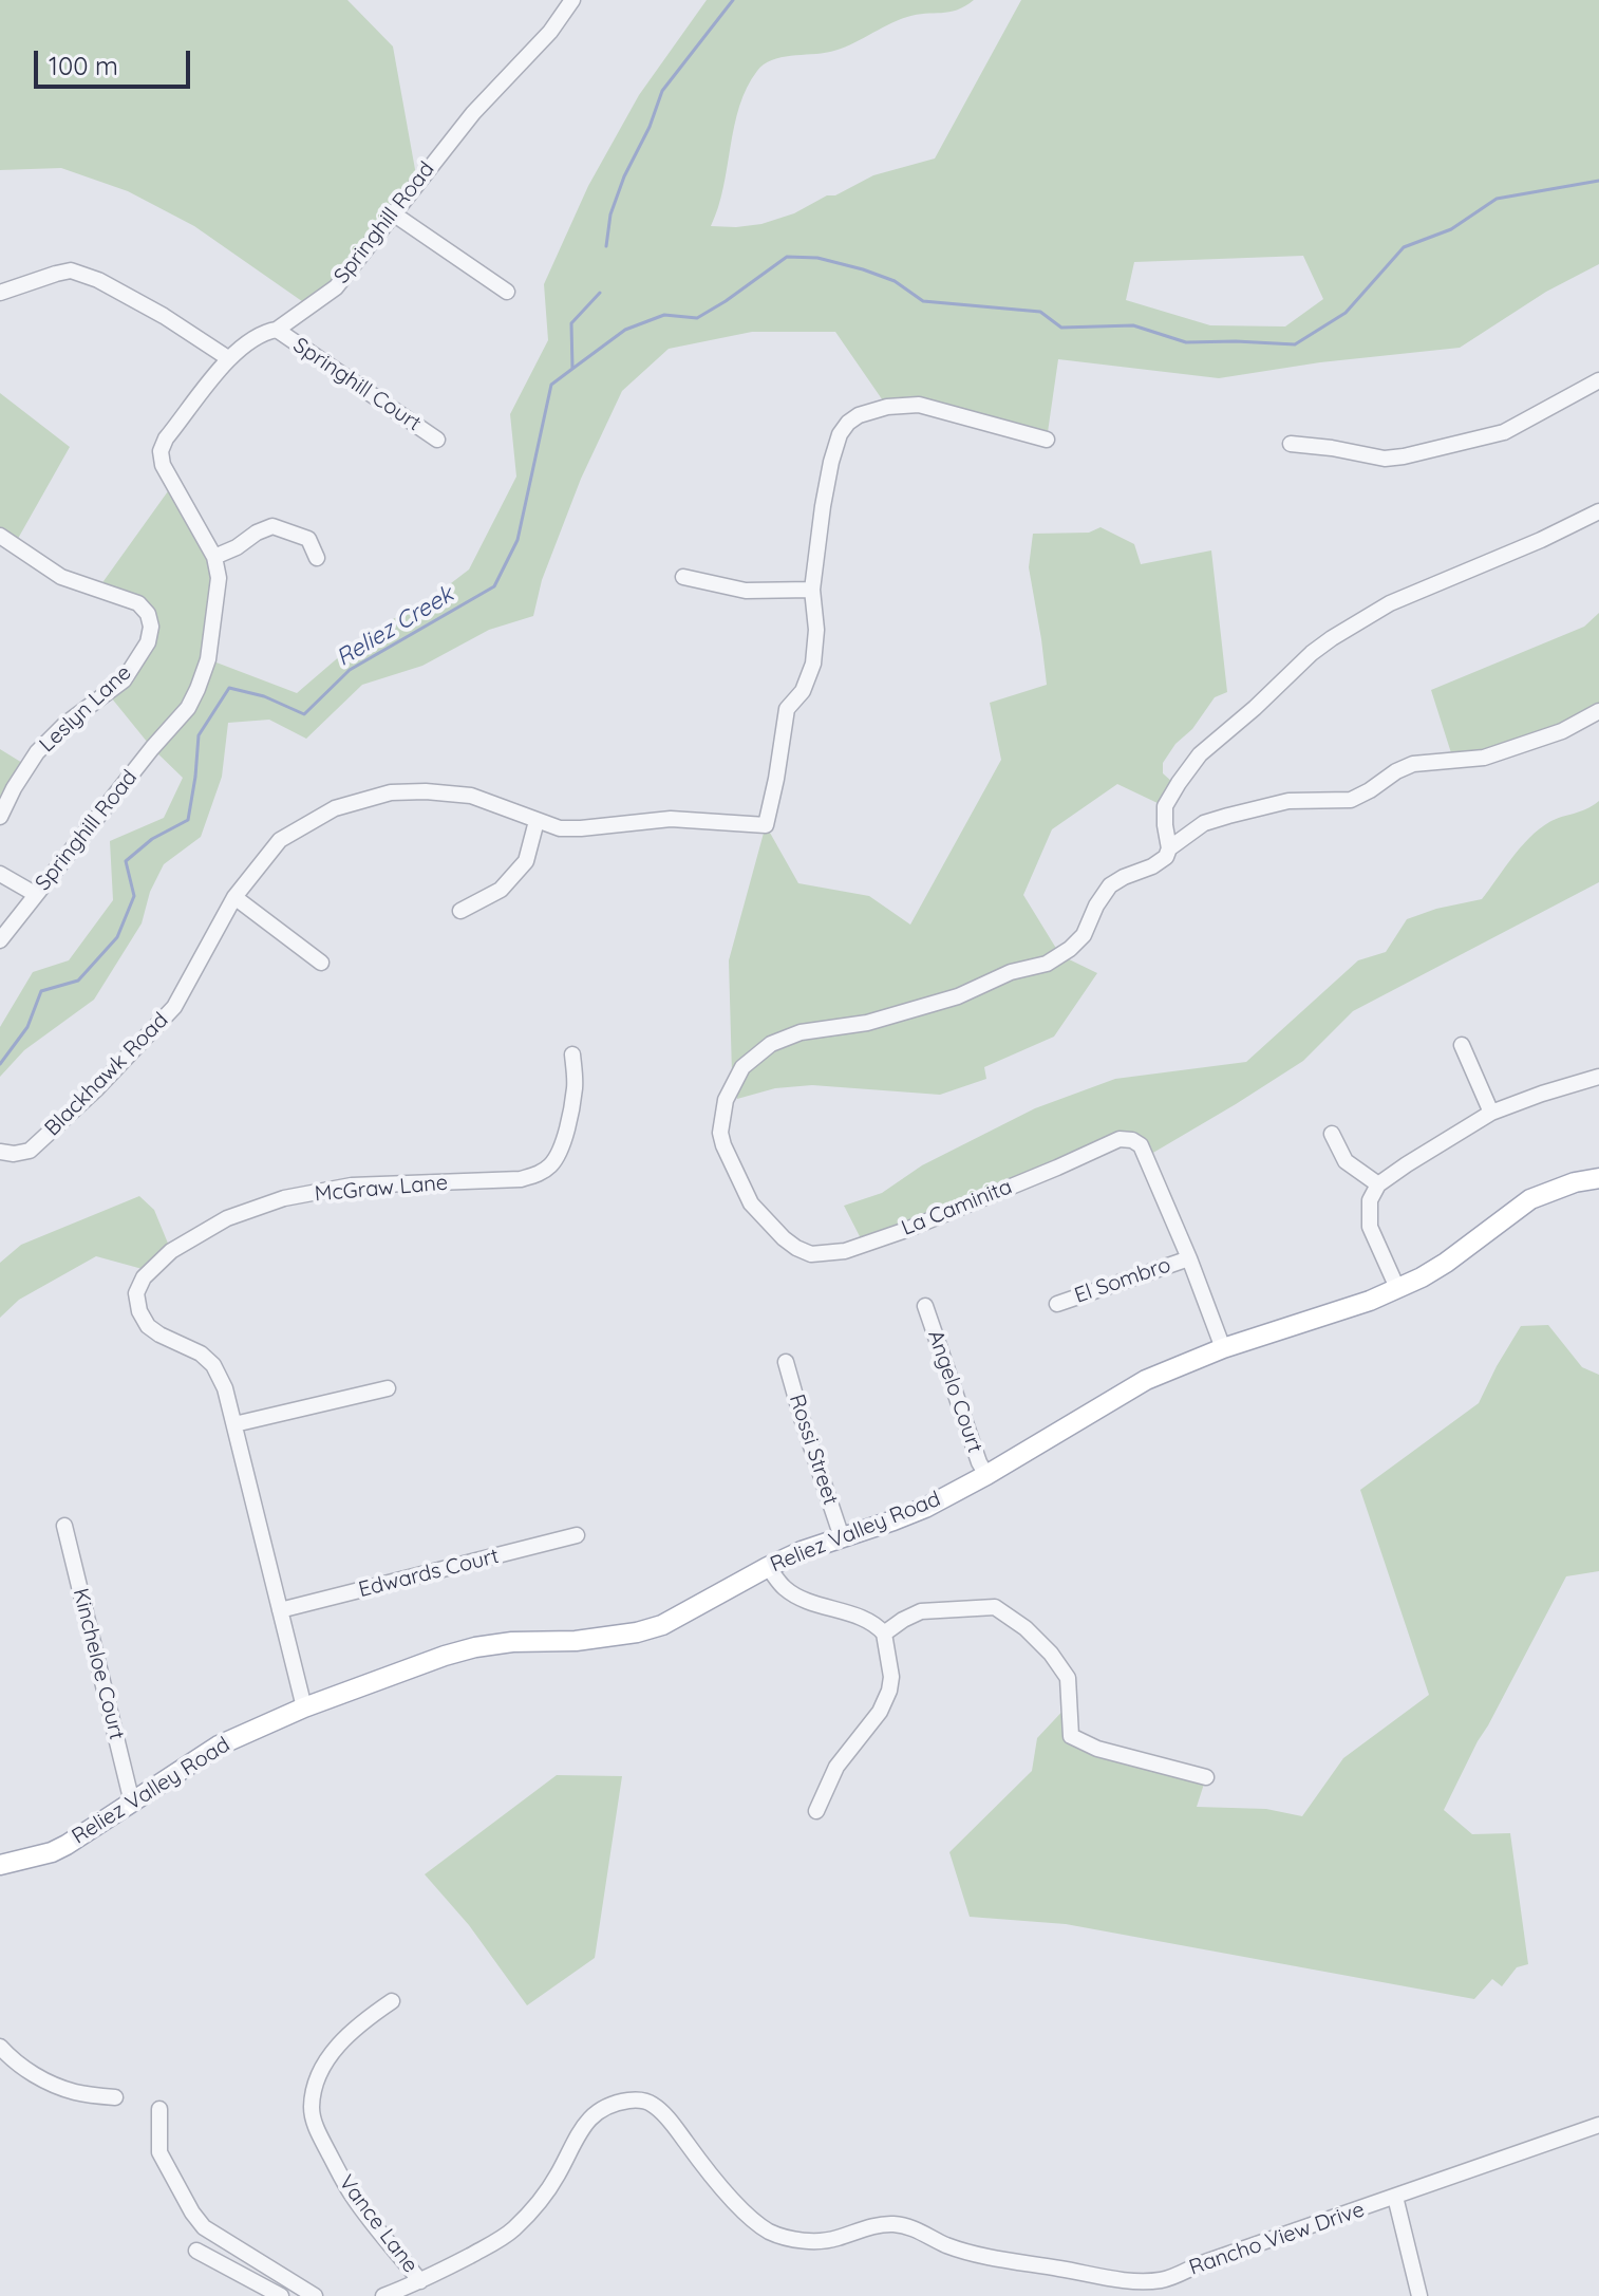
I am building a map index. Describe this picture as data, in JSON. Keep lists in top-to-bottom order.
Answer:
{
  "streets": {
    "main road": ["Reliez Valley Road"],
    "street": [
      "Springhill Road",
      "Springhill Court",
      "Leslyn Lane",
      "Blackhawk Road",
      "McGraw Lane",
      "La Caminita",
      "El Sombro",
      "Angelo Court",
      "Rossi Street",
      "Edwards Court",
      "Kincheloe Court",
      "Vance Lane",
      "Rancho View Drive"
    ]
  },
  "crossings": [
    ["Springhill Road", "Springhill Court"],
    ["McGraw Lane", "Reliez Valley Road"],
    ["McGraw Lane", "Edwards Court"],
    ["La Caminita", "El Sombro"],
    ["La Caminita", "Reliez Valley Road"],
    ["Angelo Court", "Reliez Valley Road"],
    ["Rossi Street", "Reliez Valley Road"],
    ["Reliez Valley Road", "Kincheloe Court"],
    ["Vance Lane", "Rancho View Drive"]
  ],
  "water": ["Reliez Creek"],
  "scale_bar": "100 m"
}
